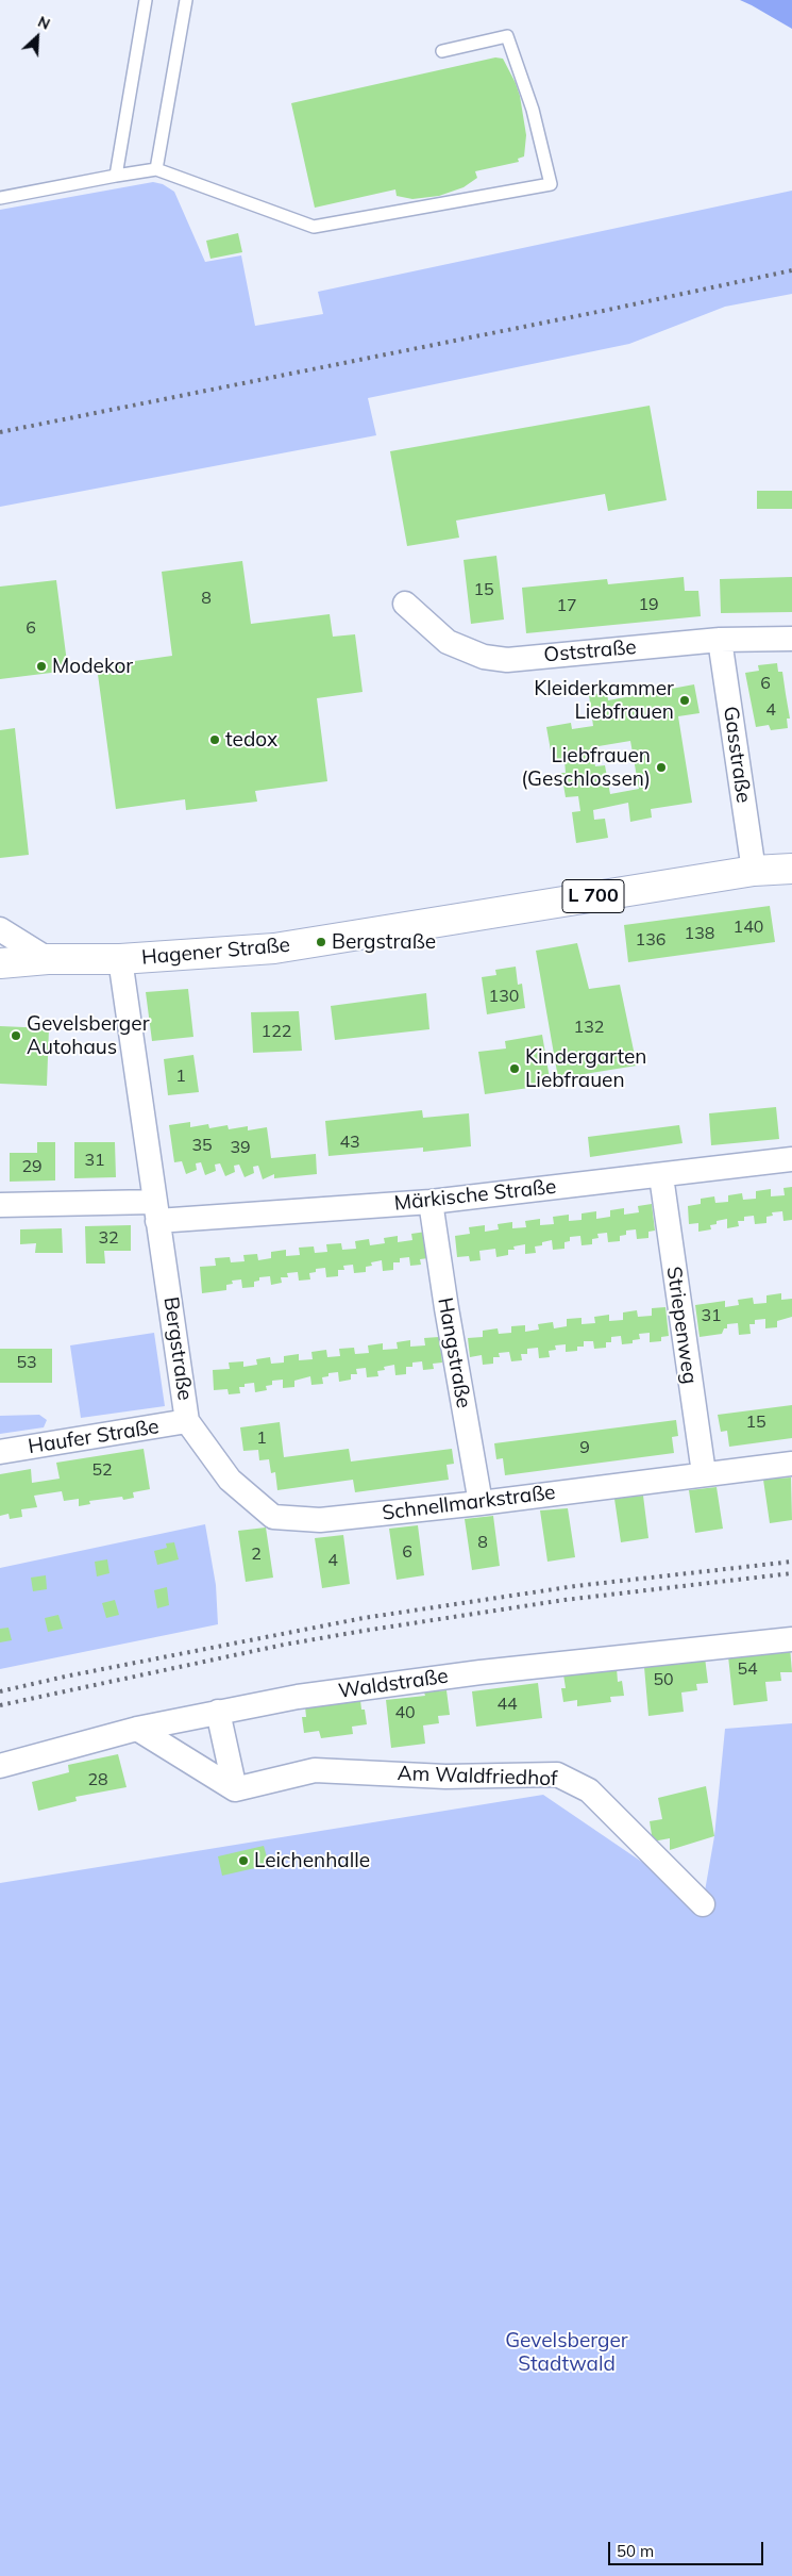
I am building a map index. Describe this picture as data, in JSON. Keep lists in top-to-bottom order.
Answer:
{
  "streets": {
    "main road": ["L 700", "Hagener Straße"],
    "street": [
      "Oststraße",
      "Gasstraße",
      "Märkische Straße",
      "Striepenweg",
      "Bergstraße",
      "Hangstraße",
      "Haufer Straße",
      "Schnellmarkstraße",
      "Waldstraße",
      "Am Waldfriedhof"
    ]
  },
  "crossings": [
    ["Oststraße", "Gasstraße"],
    ["Gasstraße", "Hagener Straße"],
    ["Hagener Straße", "Bergstraße"],
    ["Märkische Straße", "Striepenweg"],
    ["Märkische Straße", "Bergstraße"],
    ["Märkische Straße", "Hangstraße"],
    ["Striepenweg", "Schnellmarkstraße"],
    ["Bergstraße", "Haufer Straße"],
    ["Bergstraße", "Schnellmarkstraße"],
    ["Hangstraße", "Schnellmarkstraße"],
    ["Haufer Straße", "Schnellmarkstraße"]
  ],
  "parks": ["Gevelsberger Stadtwald"],
  "places": [
    "Modekor",
    "Kleiderkammer Liebfrauen",
    "tedox",
    "Liebfrauen (Geschlossen)",
    "Bergstraße",
    "Gevelsberger Autohaus",
    "Kindergarten Liebfrauen",
    "Leichenhalle"
  ],
  "house_numbers": [
    "15",
    "8",
    "19",
    "17",
    "6",
    "6",
    "4",
    "140",
    "138",
    "136",
    "130",
    "132",
    "122",
    "1",
    "43",
    "35",
    "39",
    "31",
    "29",
    "32",
    "31",
    "53",
    "15",
    "1",
    "9",
    "52",
    "8",
    "6",
    "2",
    "4",
    "54",
    "50",
    "44",
    "40",
    "28"
  ],
  "scale_bar": "50 m",
  "north": "top right"
}
